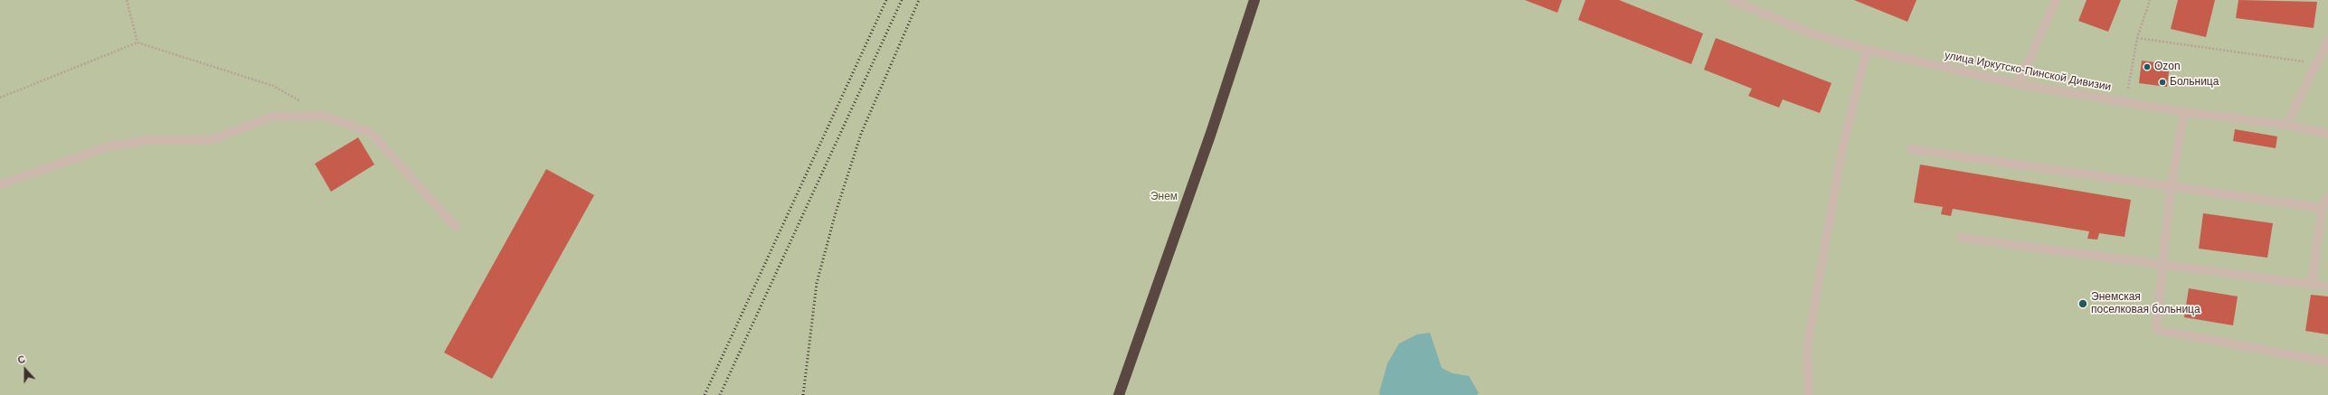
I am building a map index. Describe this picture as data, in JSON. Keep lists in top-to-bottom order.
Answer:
{
  "streets": {
    "street": ["улица Иркутско-Пинской Дивизии"]
  },
  "parks": ["Энем"],
  "places": ["Ozon", "Больница", "Энемская поселковая больница"],
  "north": "top"
}
